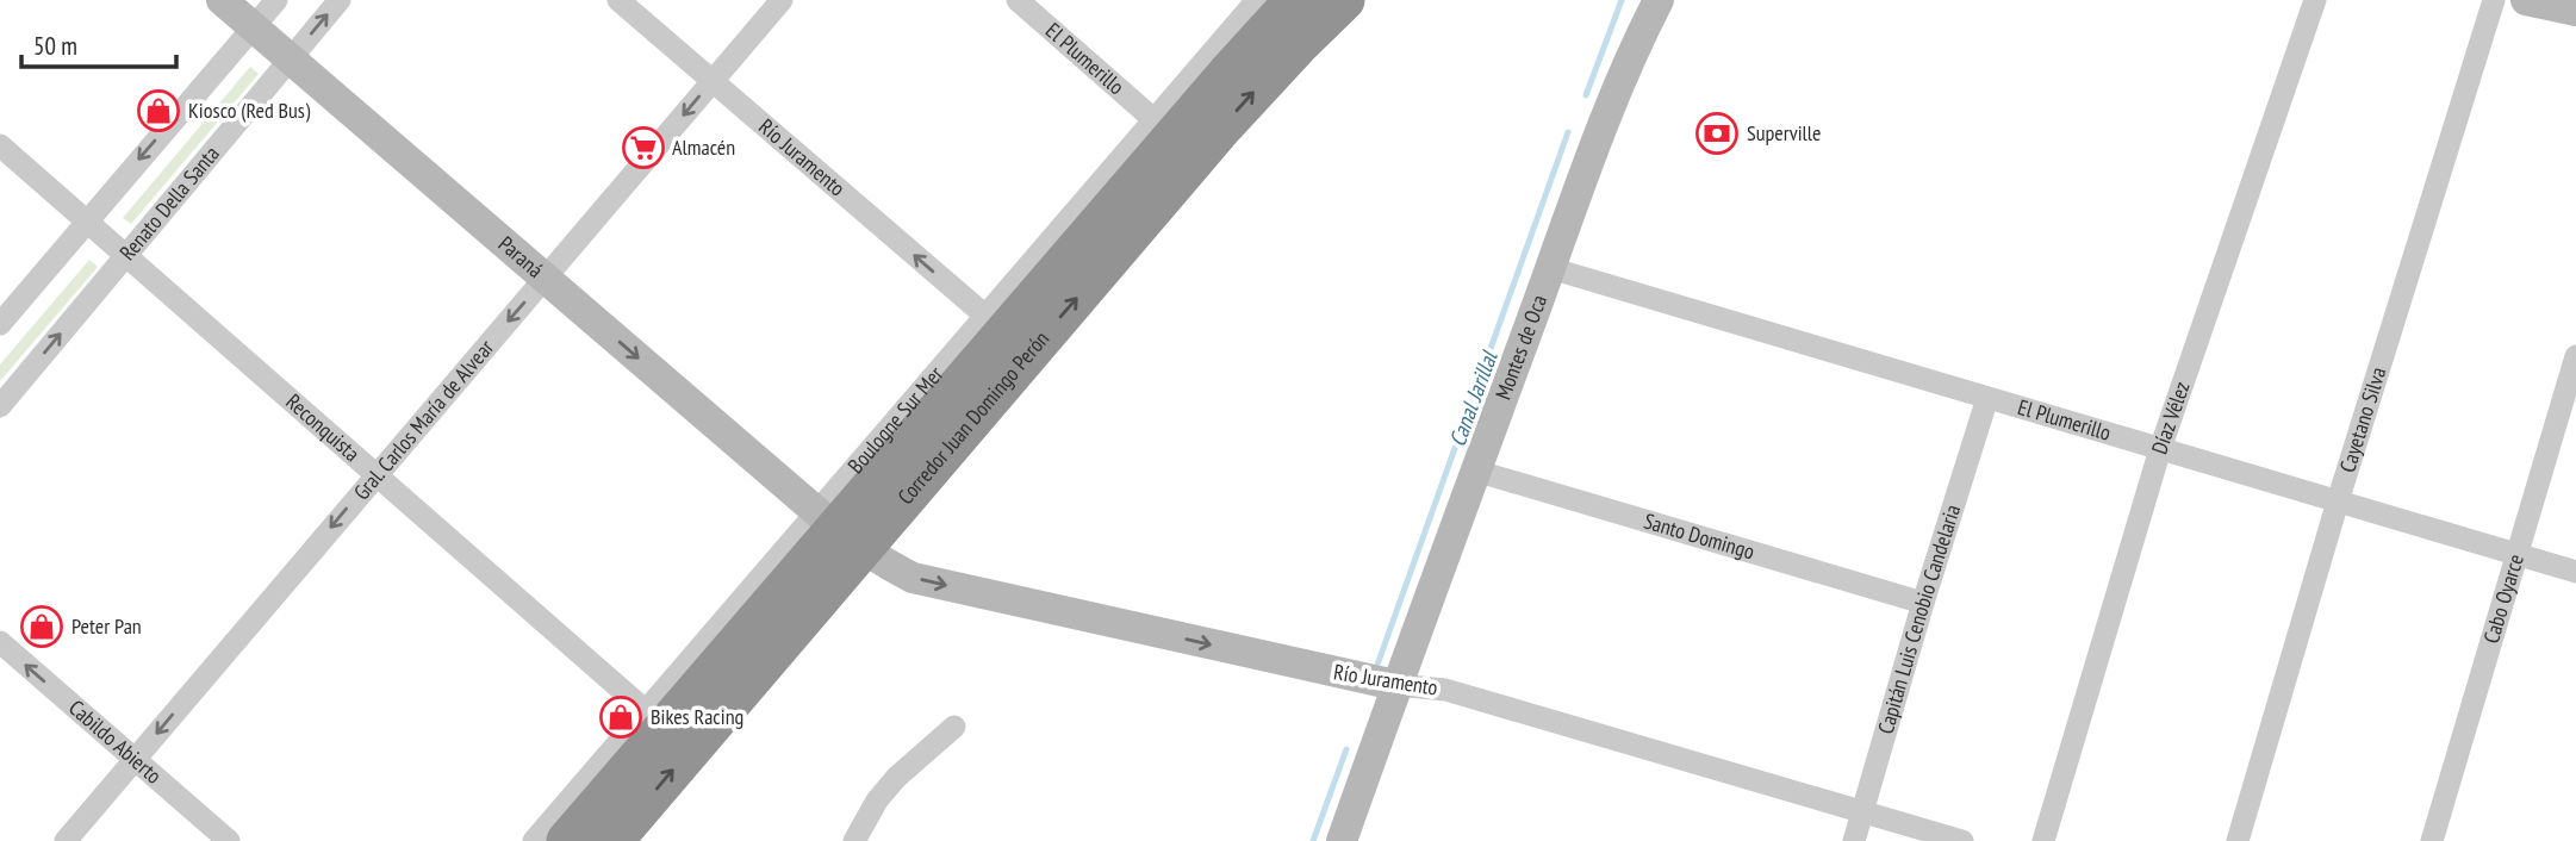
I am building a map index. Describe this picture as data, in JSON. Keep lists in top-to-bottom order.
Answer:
{
  "streets": {
    "highway": ["Corredor Juan Domingo Perón"],
    "street": [
      "El Plumerillo",
      "Río Juramento",
      "Renato Della Santa",
      "Paraná",
      "Montes de Oca",
      "Díaz Vélez",
      "Cayetano Silva",
      "Gral. Carlos María de Alvear",
      "Boulogne Sur Mer",
      "Reconquista",
      "Santo Domingo",
      "Cabo Oyarce",
      "Capitán Luis Cenobio Candelaria",
      "Cabildo Abierto"
    ]
  },
  "crossings": [
    ["El Plumerillo", "Montes de Oca"],
    ["El Plumerillo", "Díaz Vélez"],
    ["El Plumerillo", "Cayetano Silva"],
    ["El Plumerillo", "Boulogne Sur Mer"],
    ["El Plumerillo", "Cabo Oyarce"],
    ["El Plumerillo", "Capitán Luis Cenobio Candelaria"],
    ["Río Juramento", "Paraná"],
    ["Río Juramento", "Montes de Oca"],
    ["Río Juramento", "Corredor Juan Domingo Perón"],
    ["Río Juramento", "Gral. Carlos María de Alvear"],
    ["Río Juramento", "Boulogne Sur Mer"],
    ["Río Juramento", "Capitán Luis Cenobio Candelaria"],
    ["Renato Della Santa", "Paraná"],
    ["Renato Della Santa", "Reconquista"],
    ["Paraná", "Corredor Juan Domingo Perón"],
    ["Paraná", "Gral. Carlos María de Alvear"],
    ["Paraná", "Boulogne Sur Mer"],
    ["Montes de Oca", "Santo Domingo"],
    ["Corredor Juan Domingo Perón", "Boulogne Sur Mer"],
    ["Gral. Carlos María de Alvear", "Reconquista"],
    ["Gral. Carlos María de Alvear", "Cabildo Abierto"],
    ["Boulogne Sur Mer", "Reconquista"],
    ["Santo Domingo", "Capitán Luis Cenobio Candelaria"]
  ],
  "one_way": ["Paraná", "Gral. Carlos María de Alvear", "Cabildo Abierto"],
  "water": ["Canal Jarillal"],
  "places": {
    "shop": ["Kiosco (Red Bus)", "Peter Pan", "Bikes Racing"],
    "bank": ["Superville"],
    "supermarket": ["Almacén"]
  },
  "scale_bar": "50 m"
}
